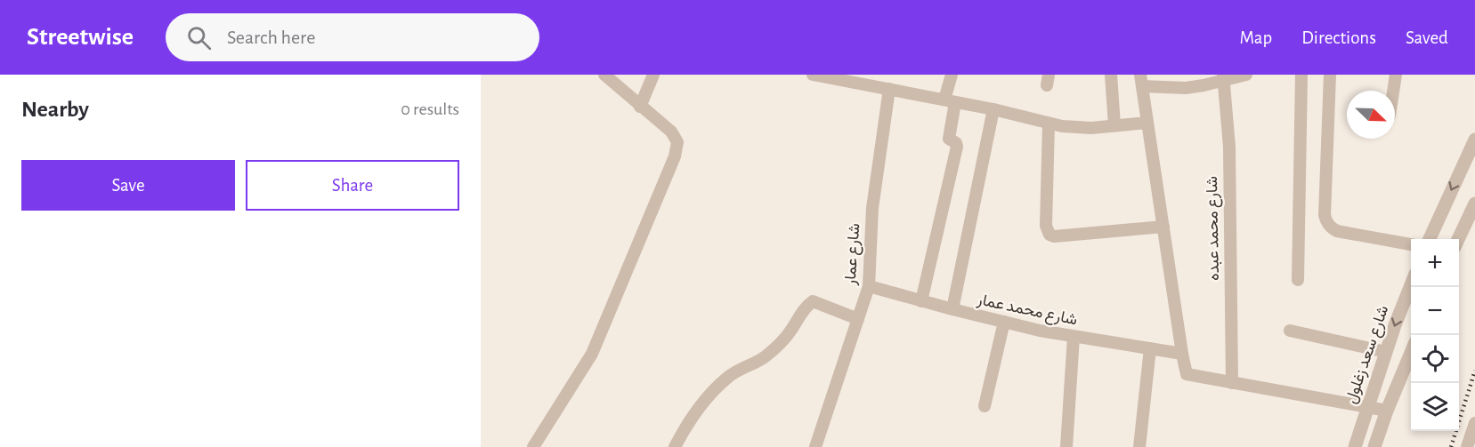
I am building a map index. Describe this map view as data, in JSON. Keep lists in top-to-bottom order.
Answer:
{
  "streets": {
    "street": [
      "شارع محمد عبده",
      "شارع عمار",
      "شارع محمد عمار",
      "شارع سعد زغلول"
    ]
  },
  "crossings": [
    ["شارع عمار", "شارع محمد عمار"]
  ],
  "north": "bottom right",
  "page": {
    "header": "Streetwise",
    "search": "Search here",
    "nav": ["Map", "Directions", "Saved"],
    "heading": ["Nearby", "0 results"],
    "buttons": ["Save", "Share"],
    "map_buttons": ["+", "−"]
  }
}
